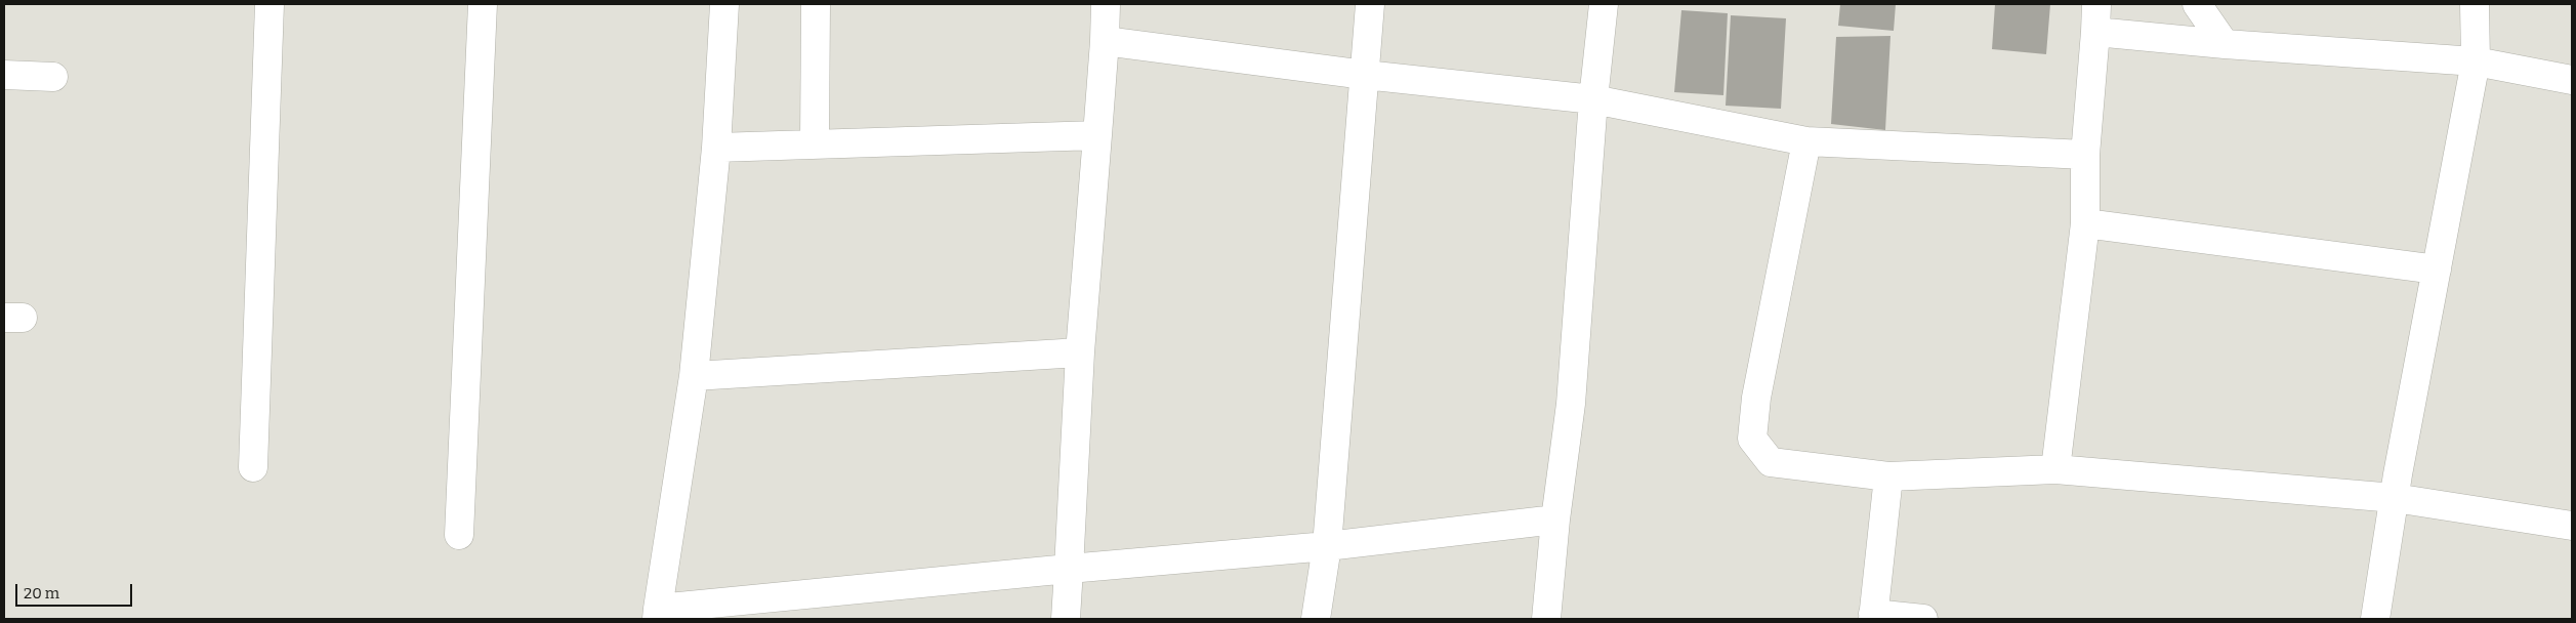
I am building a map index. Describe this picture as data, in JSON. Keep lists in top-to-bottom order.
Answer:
{
  "scale_bar": "20 m"
}
